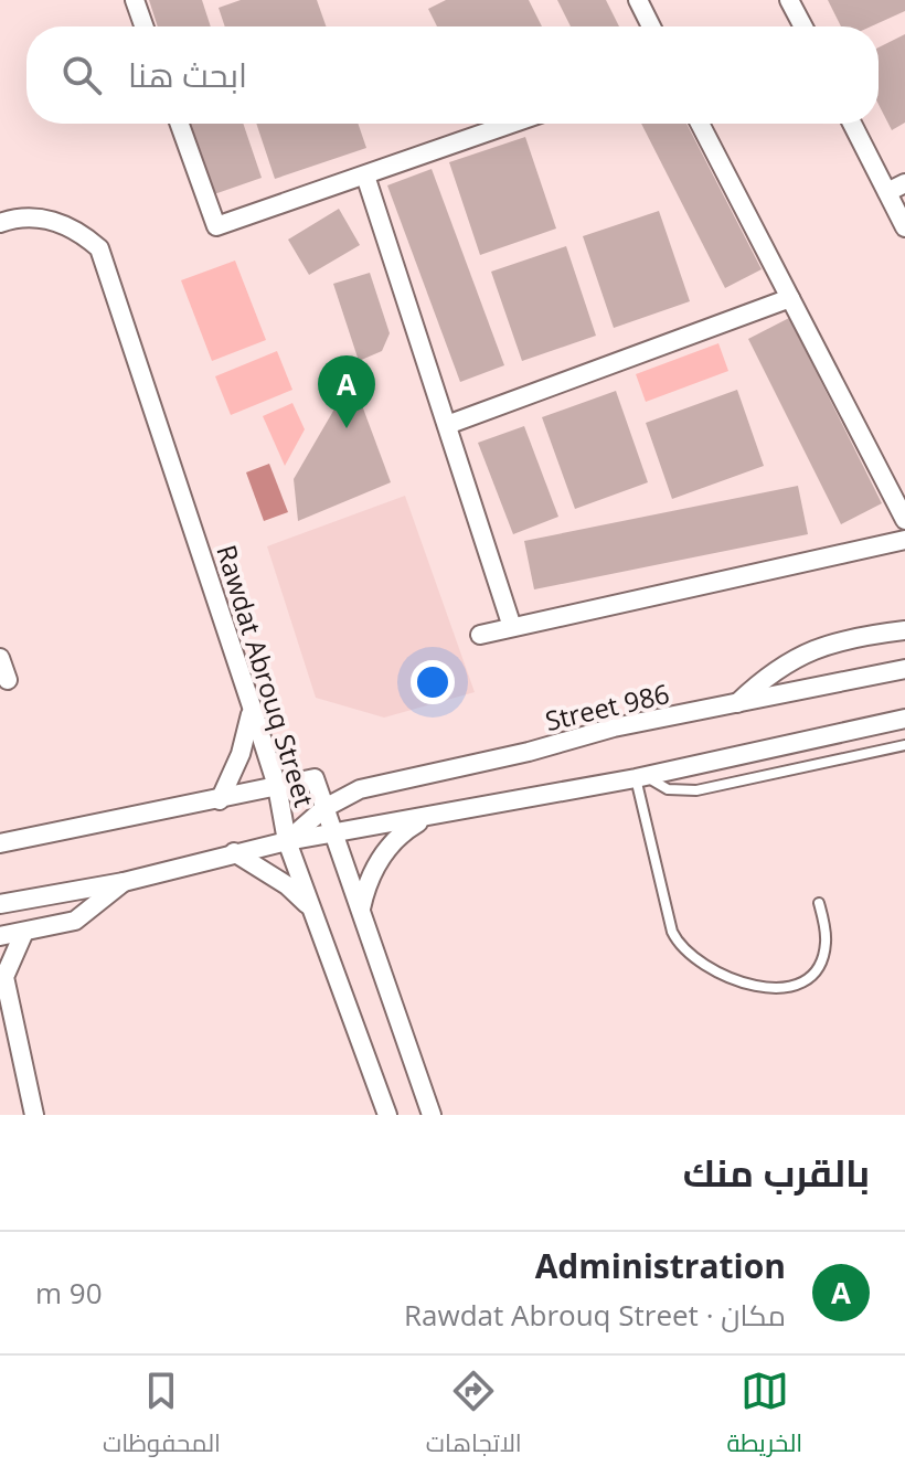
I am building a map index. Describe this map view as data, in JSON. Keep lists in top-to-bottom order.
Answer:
{
  "streets": {
    "street": ["Rawdat Abrouq Street", "Street 986"]
  },
  "crossings": [
    ["Rawdat Abrouq Street", "Street 986"]
  ],
  "page": {
    "search": "ابحث هنا",
    "pins": "A",
    "heading": "بالقرب منك",
    "list": [
      {
        "mark": "A",
        "name": "Administration",
        "note": "مكان · Rawdat Abrouq Street",
        "value": "90 m"
      }
    ],
    "nav": ["الخريطة", "الاتجاهات", "المحفوظات"]
  }
}
